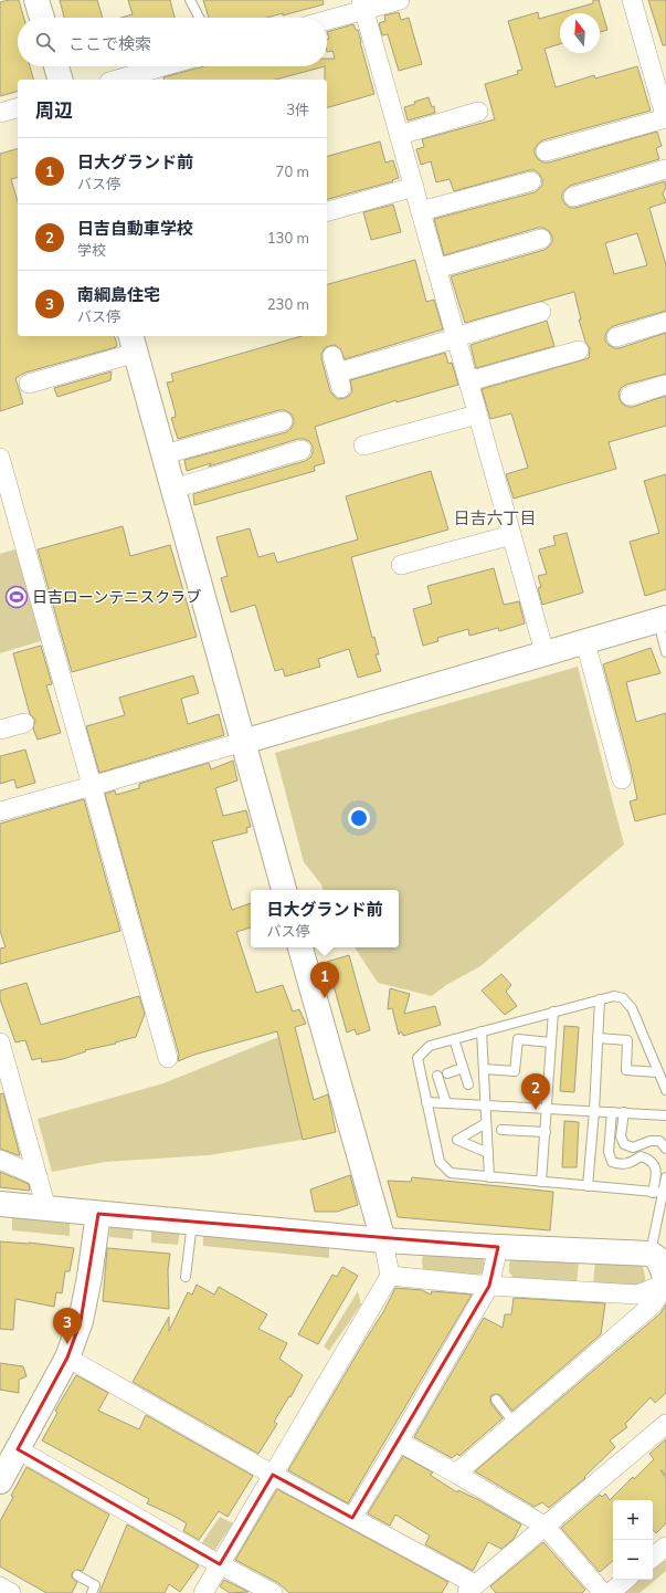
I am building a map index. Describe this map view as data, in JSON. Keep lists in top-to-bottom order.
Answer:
{
  "districts": ["日吉六丁目"],
  "places": {
    "sports": ["日吉ローンテニスクラブ"]
  },
  "north": "top",
  "page": {
    "search": "ここで検索",
    "heading": ["周辺", "3件"],
    "list": [
      {
        "mark": "1",
        "name": "日大グランド前",
        "note": "バス停",
        "value": "70 m"
      },
      {
        "mark": "2",
        "name": "日吉自動車学校",
        "note": "学校",
        "value": "130 m"
      },
      {
        "mark": "3",
        "name": "南綱島住宅",
        "note": "バス停",
        "value": "230 m"
      }
    ],
    "popup": ["日大グランド前", "バス停"],
    "pins": ["1", "2", "3"],
    "map_buttons": ["+", "−"]
  }
}
